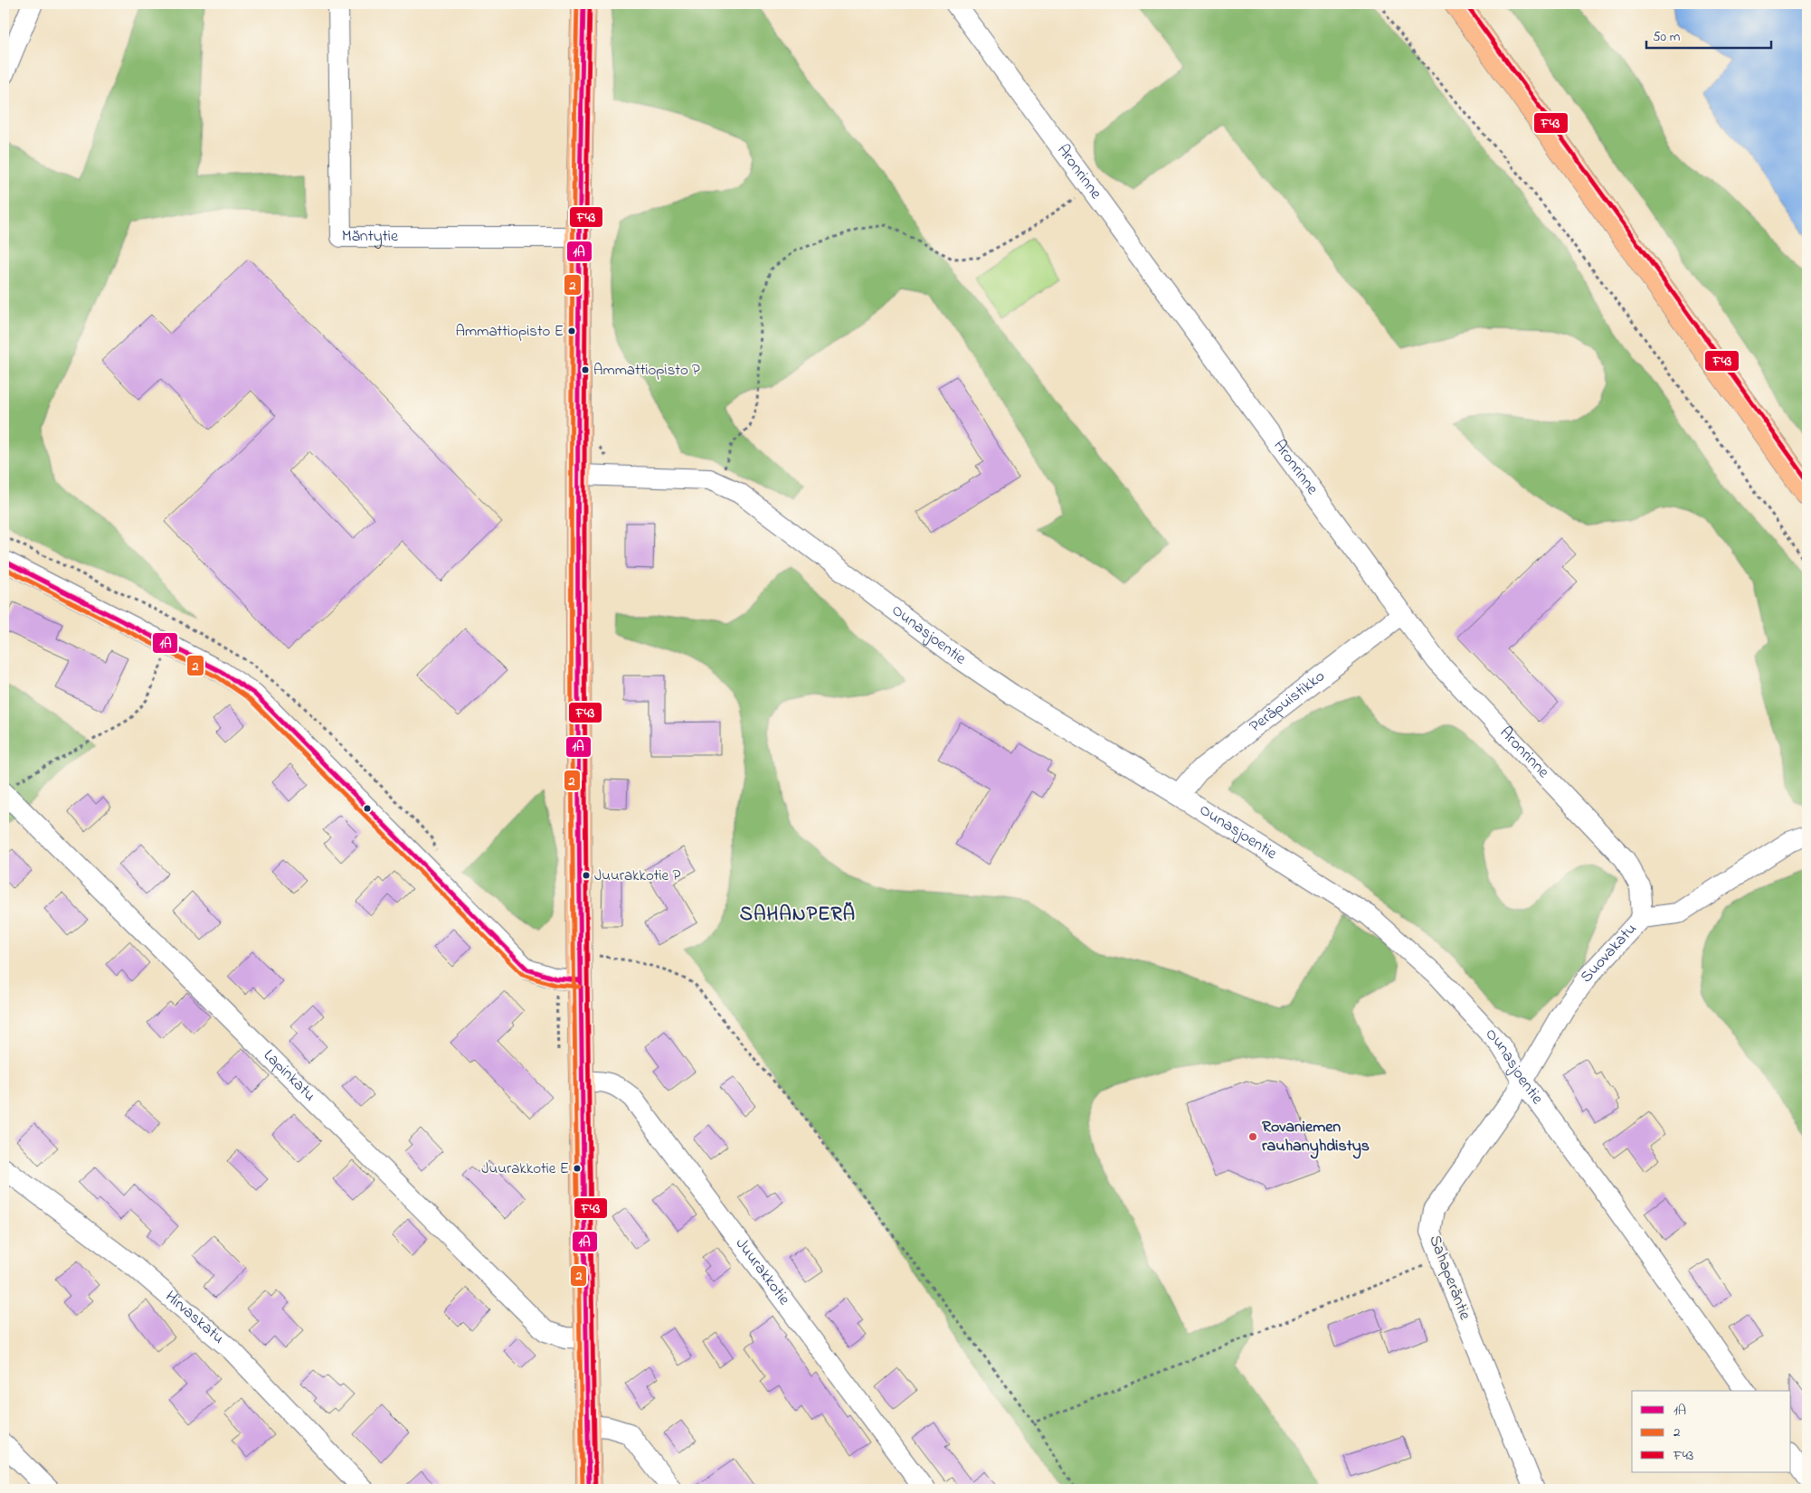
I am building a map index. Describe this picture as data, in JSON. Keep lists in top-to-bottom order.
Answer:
{
  "streets": {
    "street": [
      "Aronrinne",
      "Mäntytie",
      "Ounasjoentie",
      "Peräpuistikko",
      "Suovakatu",
      "Lapinkatu",
      "Juurakkotie",
      "Sahaperäntie",
      "Hirvaskatu"
    ]
  },
  "crossings": [
    ["Aronrinne", "Peräpuistikko"],
    ["Aronrinne", "Suovakatu"],
    ["Ounasjoentie", "Peräpuistikko"],
    ["Ounasjoentie", "Suovakatu"],
    ["Ounasjoentie", "Sahaperäntie"],
    ["Suovakatu", "Sahaperäntie"]
  ],
  "districts": ["SAHANPERÄ"],
  "places": [
    "Ammattiopisto E",
    "Ammattiopisto P",
    "Juurakkotie P",
    "Rovaniemen rauhanyhdistys",
    "Juurakkotie E"
  ],
  "lines": ["transit line 1A", "transit line 2", "transit line F43"],
  "legend": ["1A", "2", "F43"],
  "scale_bar": "50 m"
}
